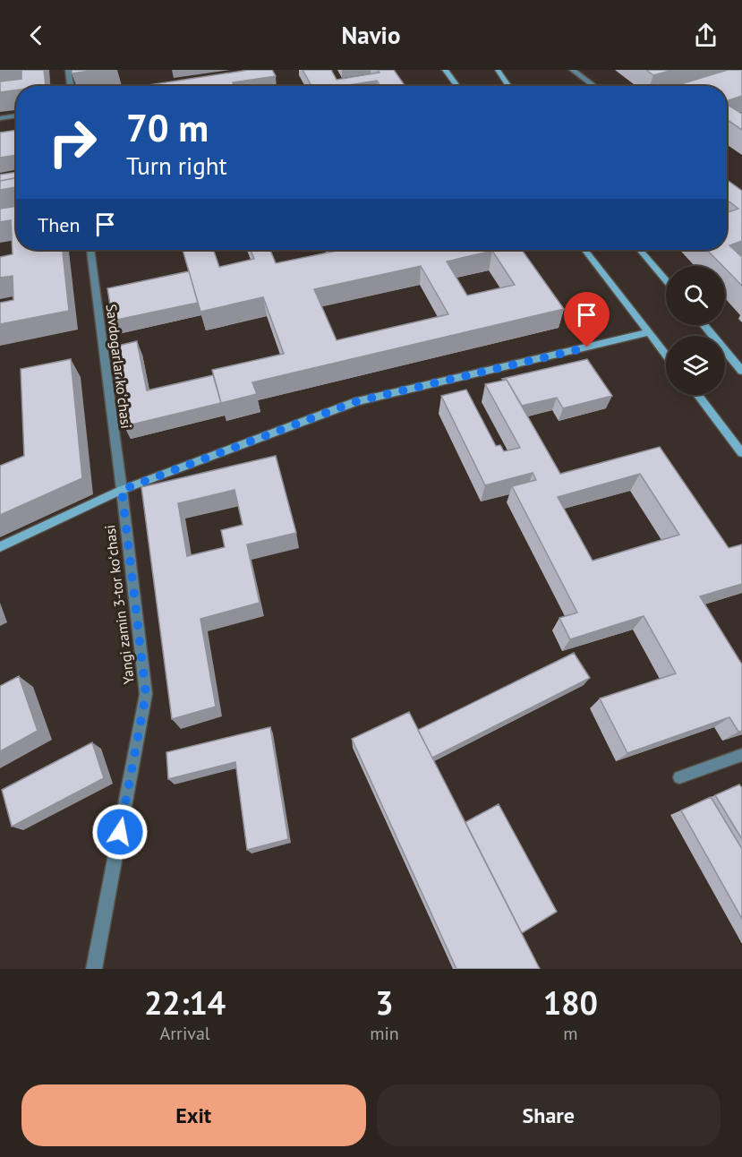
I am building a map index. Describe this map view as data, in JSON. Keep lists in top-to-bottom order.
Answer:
{
  "streets": {
    "street": ["Savdogarlar koʻchasi", "Yangi zamin 3-tor koʻchasi"]
  },
  "crossings": [
    ["Savdogarlar koʻchasi", "Yangi zamin 3-tor koʻchasi"]
  ],
  "page": {
    "header": "Navio",
    "turn": ["70 m", "Turn right"],
    "then": "Then",
    "eta": [
      "22:14",
      "Arrival",
      "3",
      "min",
      "180",
      "m"
    ],
    "buttons": ["Exit", "Share"]
  }
}
